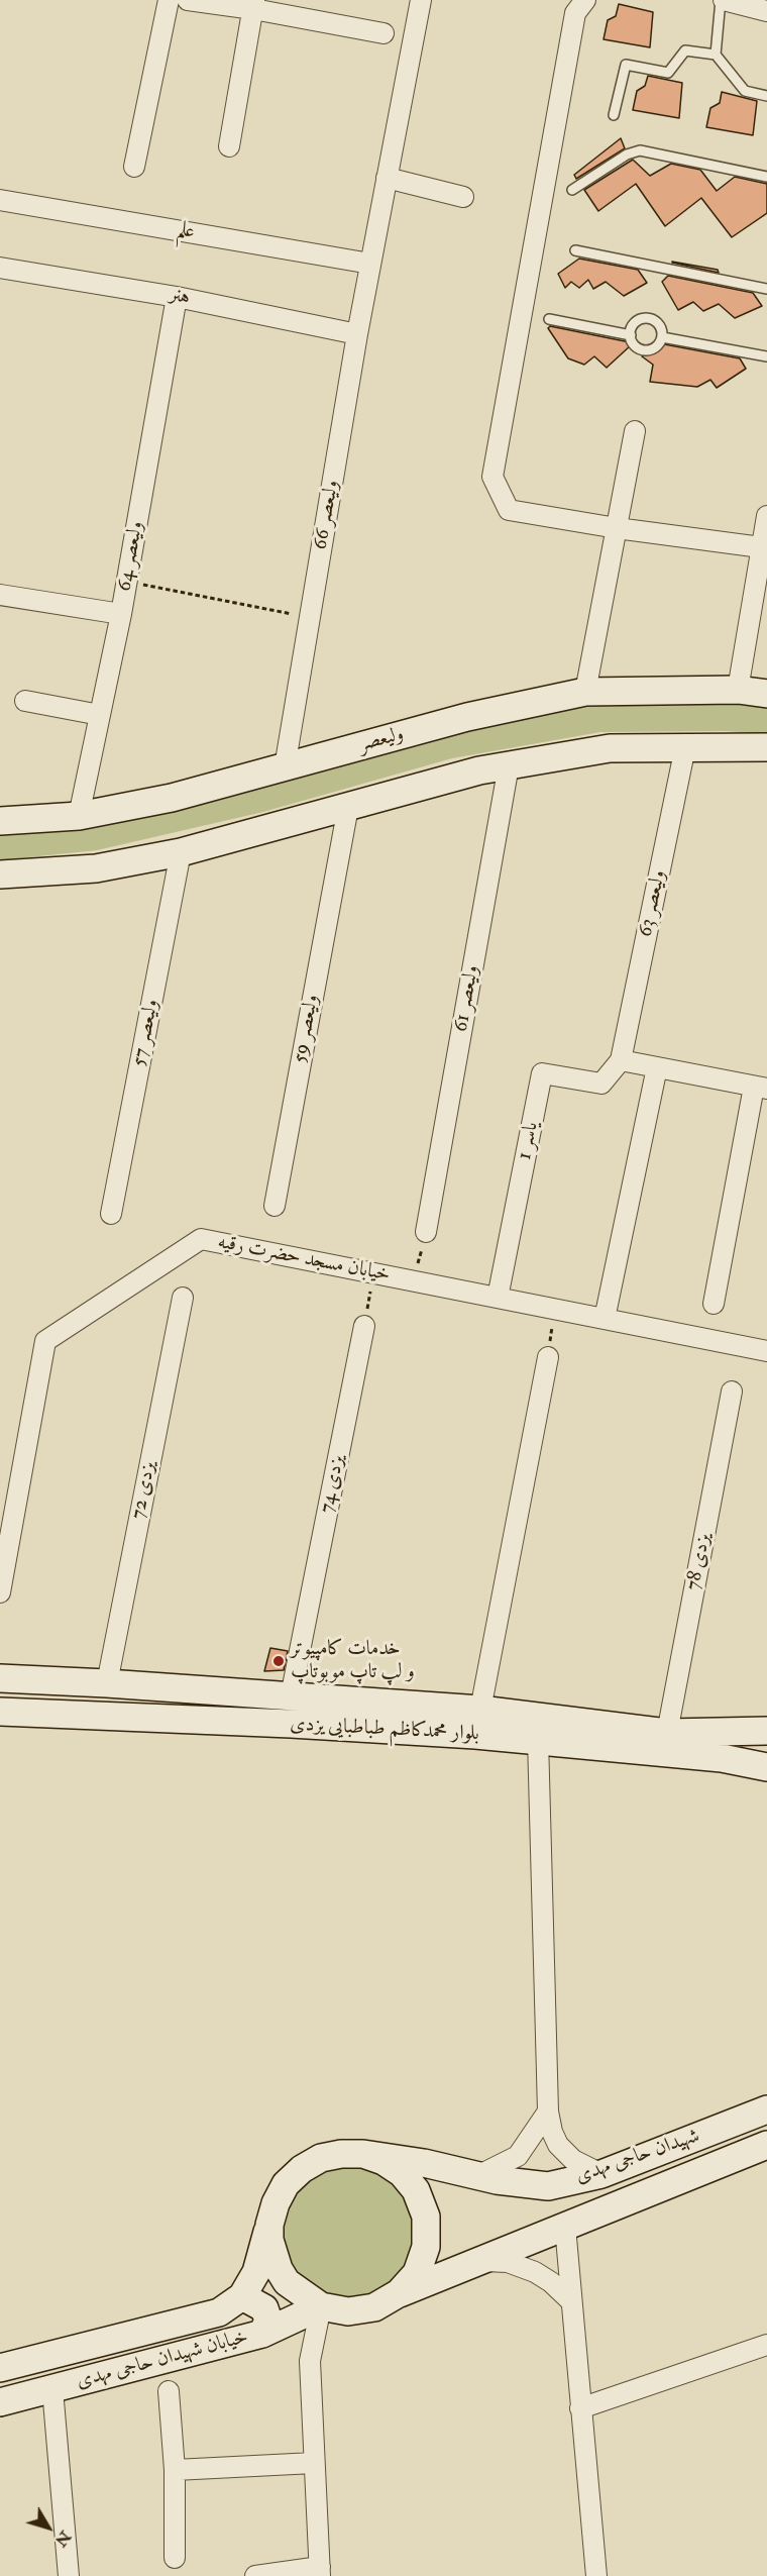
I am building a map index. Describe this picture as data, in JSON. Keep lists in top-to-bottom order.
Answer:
{
  "streets": {
    "main road": [
      "ولیعصر",
      "بلوار محمدکاظم طباطبایی یزدی",
      "شهیدان حاجی مهدی",
      "خیابان شهیدان حاجی مهدی"
    ],
    "street": [
      "علم",
      "هنر",
      "ولیعصر 66",
      "ولیعصر 64",
      "ولیعصر 63",
      "ولیعصر 61",
      "ولیعصر 59",
      "ولیعصر 57",
      "یاسر 1",
      "خیابان مسجد حضرت رقیه",
      "یزدی 74",
      "یزدی 72",
      "یزدی 78"
    ]
  },
  "crossings": [
    ["علم", "ولیعصر 66"],
    ["هنر", "ولیعصر 66"],
    ["هنر", "ولیعصر 64"],
    ["ولیعصر 66", "ولیعصر"],
    ["ولیعصر 64", "ولیعصر"],
    ["ولیعصر 63", "یاسر 1"],
    ["یاسر 1", "خیابان مسجد حضرت رقیه"],
    ["یزدی 74", "بلوار محمدکاظم طباطبایی یزدی"],
    ["یزدی 72", "بلوار محمدکاظم طباطبایی یزدی"],
    ["یزدی 78", "بلوار محمدکاظم طباطبایی یزدی"],
    ["شهیدان حاجی مهدی", "خیابان شهیدان حاجی مهدی"]
  ],
  "places": ["خدمات کامپیوتر و لپ تاپ موبوتاپ"],
  "north": "bottom right"
}
